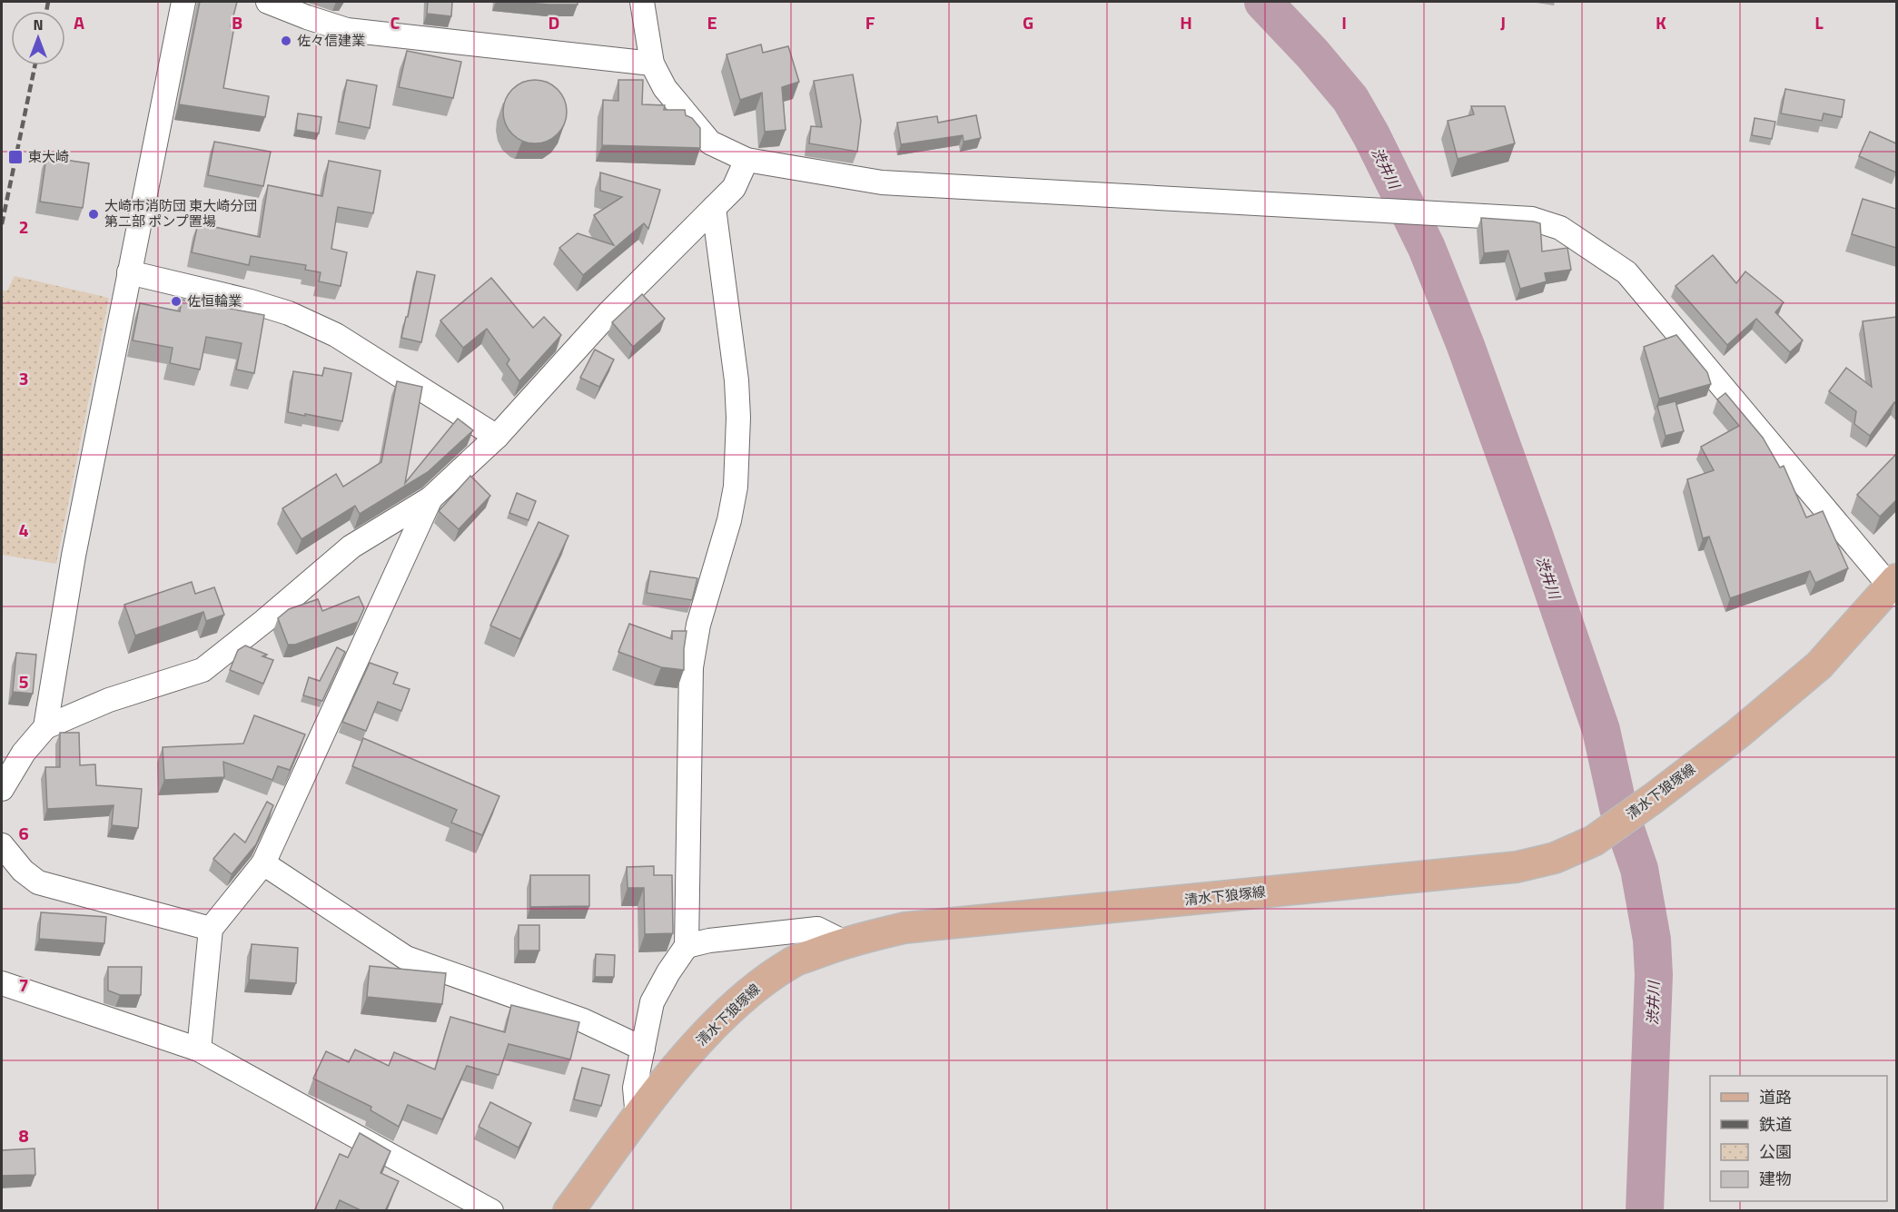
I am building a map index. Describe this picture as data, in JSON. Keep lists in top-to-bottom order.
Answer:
{
  "streets": {
    "main road": ["清水下狼塚線"]
  },
  "water": ["渋井川"],
  "places": {
    "other": ["佐々信建業", "大崎市消防団 東大崎分団 第二部 ポンプ置場", "佐恒輪業"],
    "transit": ["東大崎"]
  },
  "legend": [
    "道路",
    "鉄道",
    "公園",
    "建物"
  ],
  "north": "top",
  "grid": {
    "columns": [
      "A",
      "B",
      "C",
      "D",
      "E",
      "F",
      "G",
      "H",
      "I",
      "J",
      "K",
      "L"
    ],
    "rows": [
      "2",
      "3",
      "4",
      "5",
      "6",
      "7",
      "8"
    ]
  }
}
